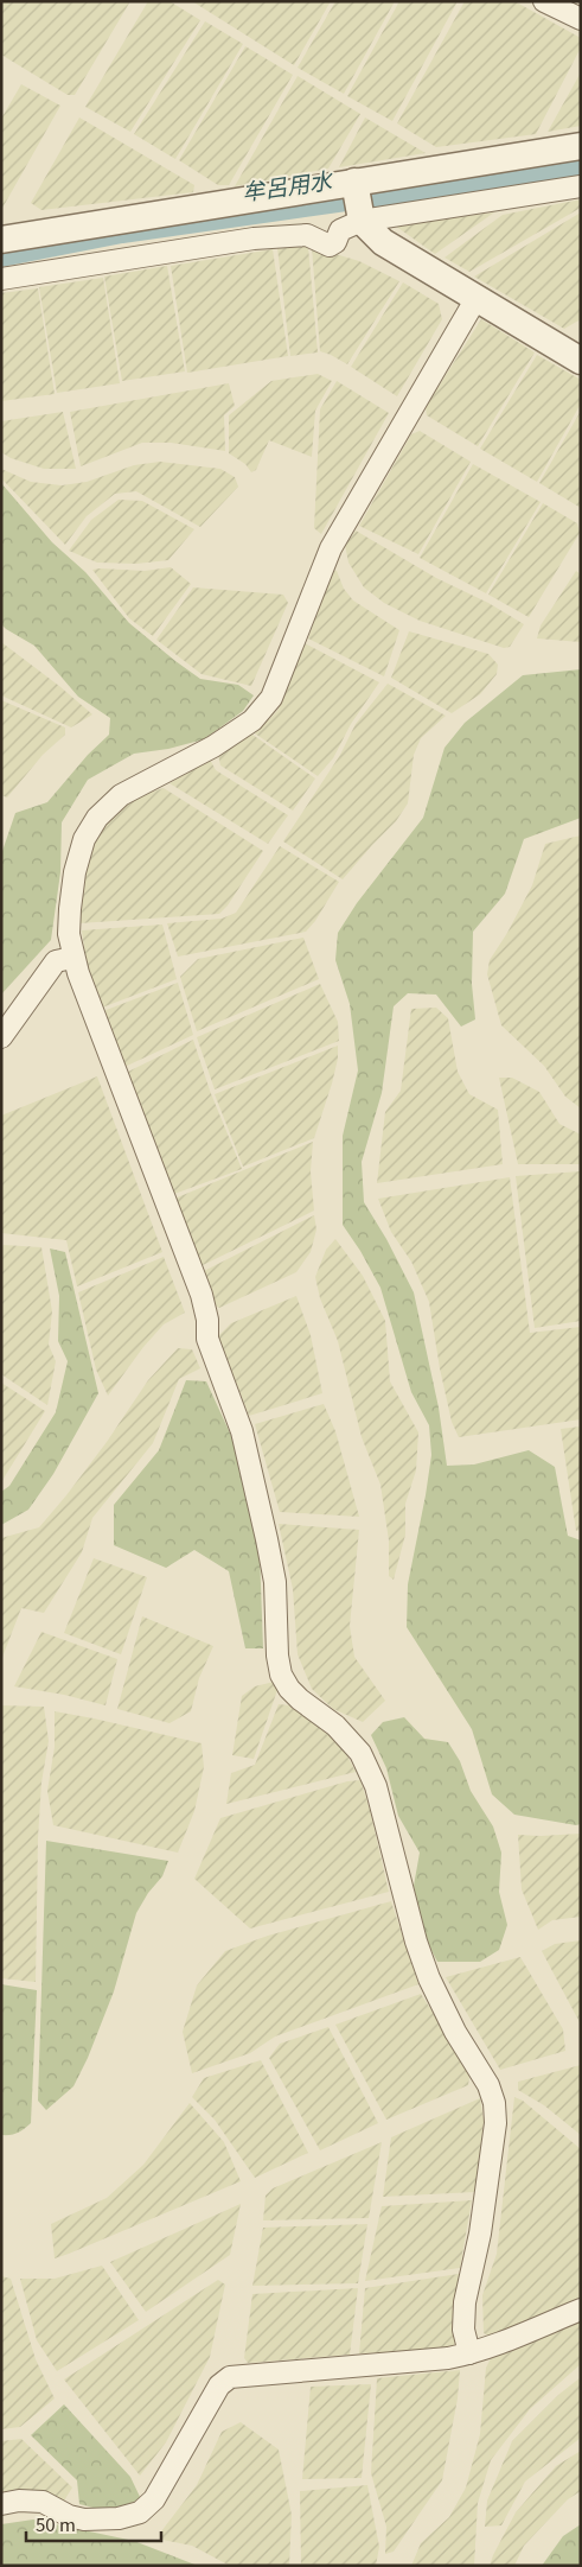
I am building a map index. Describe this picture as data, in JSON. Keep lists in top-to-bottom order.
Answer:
{
  "water": ["牟呂用水"],
  "scale_bar": "50 m"
}
